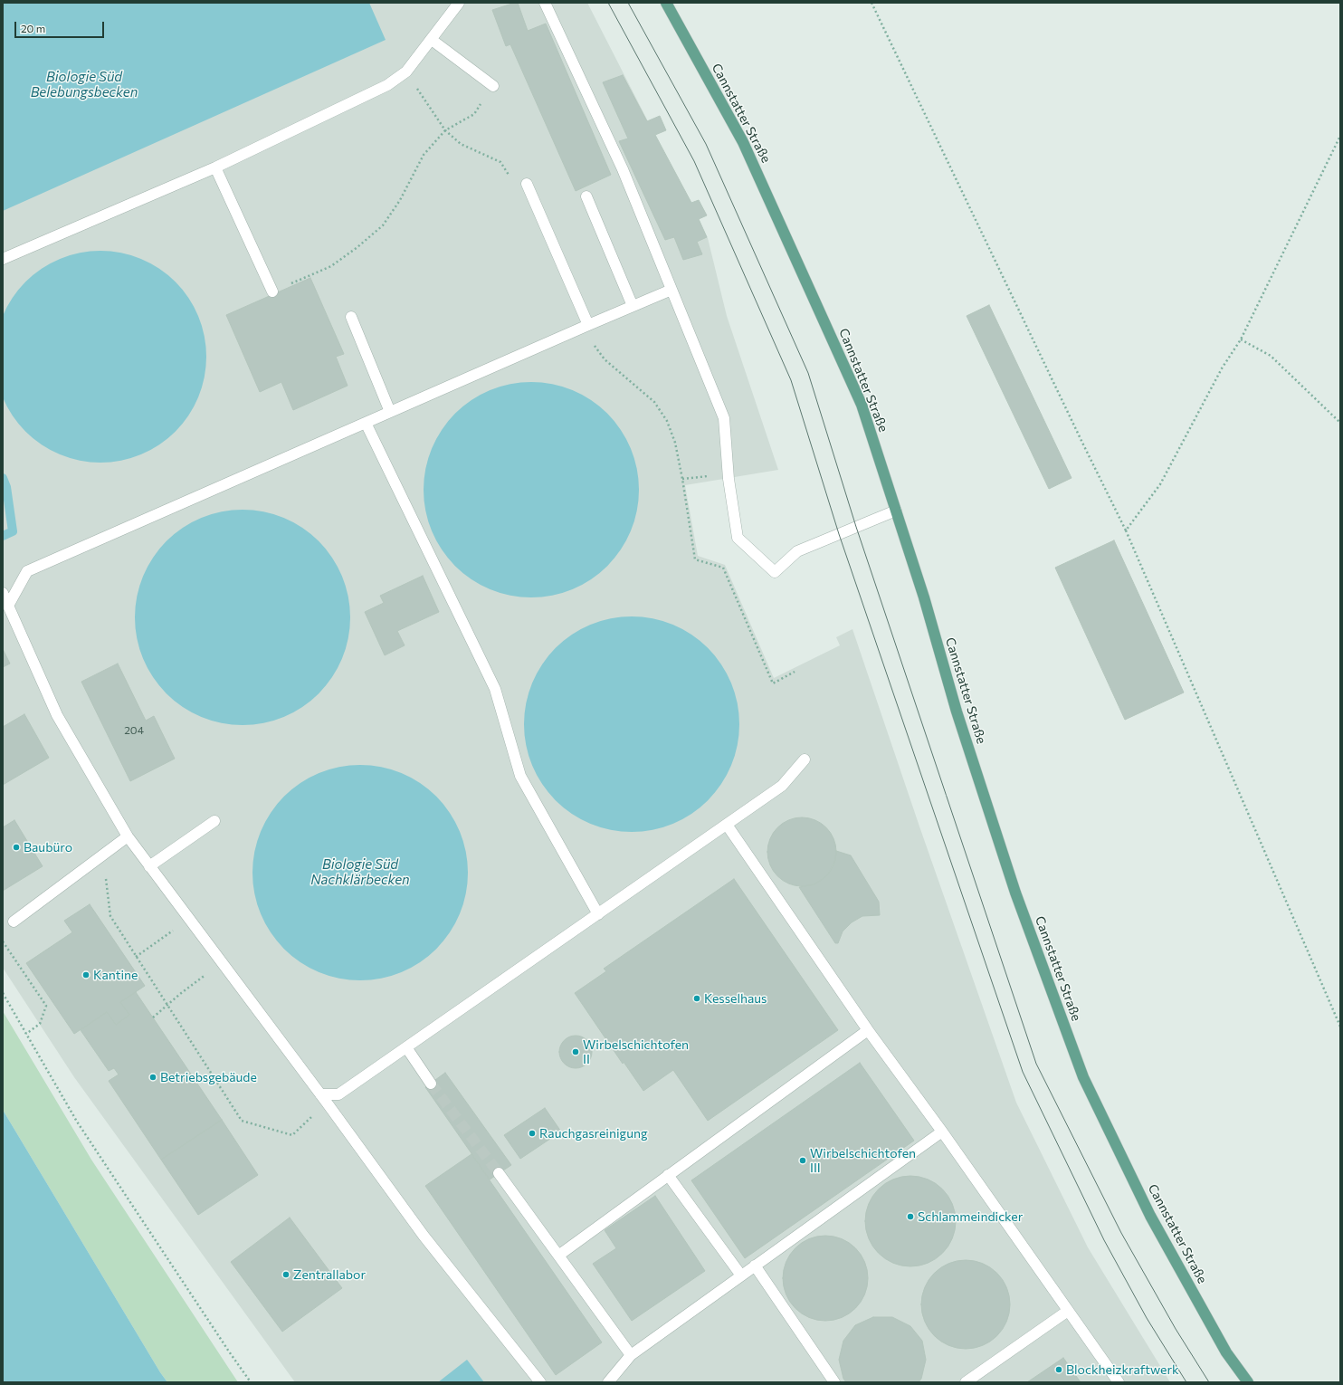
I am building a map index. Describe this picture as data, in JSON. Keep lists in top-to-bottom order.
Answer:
{
  "streets": {
    "main road": ["Cannstatter Straße"]
  },
  "water": ["Biologie Süd Belebungsbecken", "Biologie Süd Nachklärbecken"],
  "places": [
    "Baubüro",
    "Kantine",
    "Kesselhaus",
    "Wirbelschichtofen II",
    "Betriebsgebäude",
    "Rauchgasreinigung",
    "Wirbelschichtofen III",
    "Schlammeindicker",
    "Zentrallabor",
    "Blockheizkraftwerk"
  ],
  "house_numbers": ["204"],
  "scale_bar": "20 m"
}
